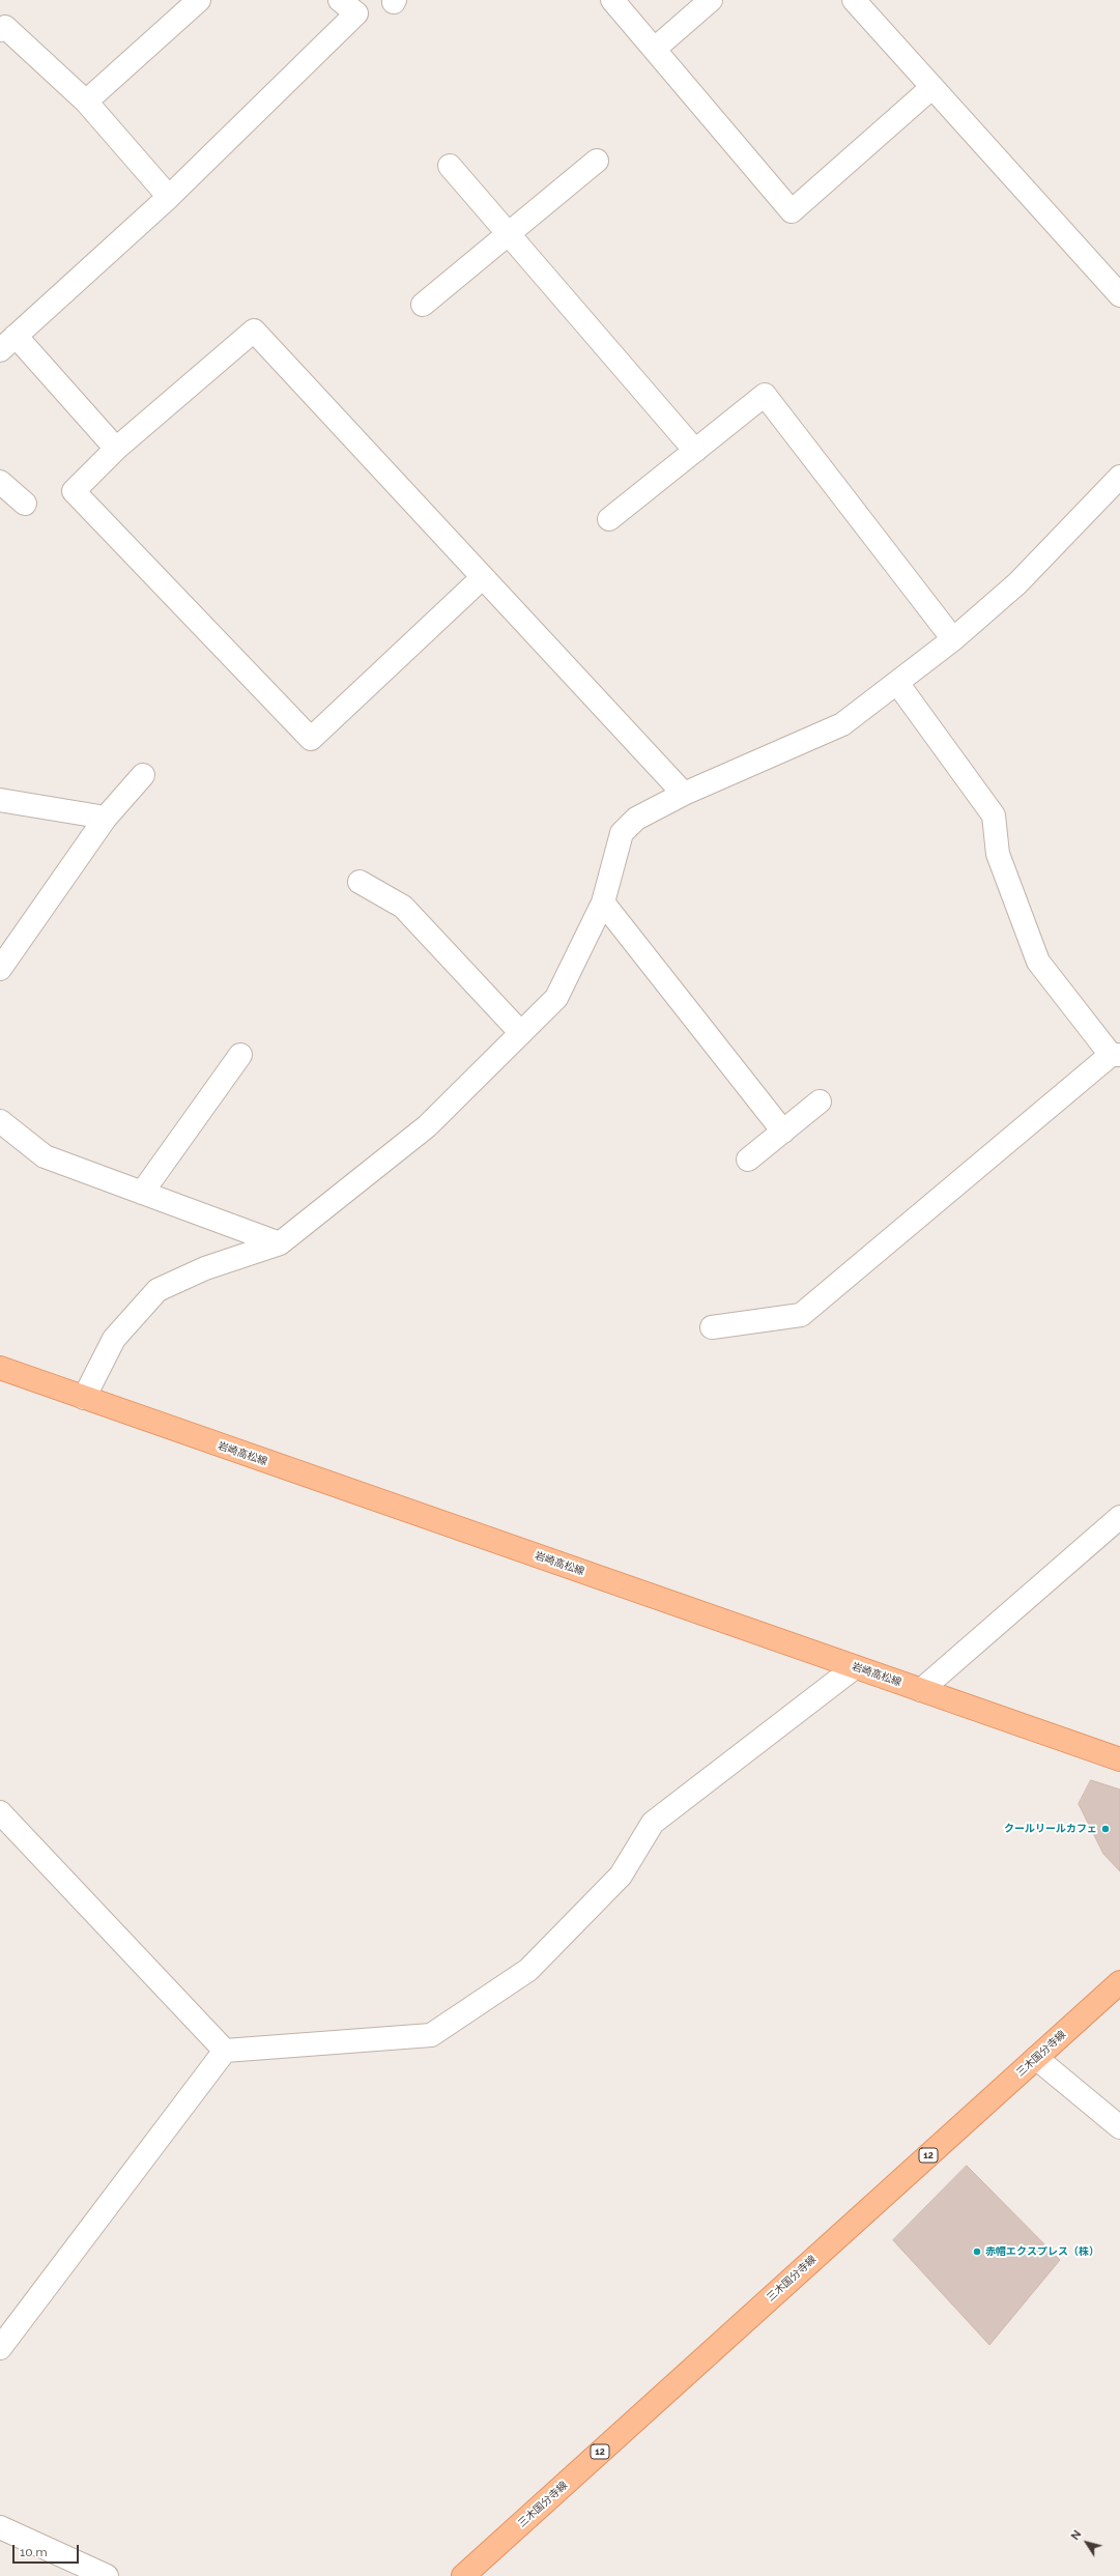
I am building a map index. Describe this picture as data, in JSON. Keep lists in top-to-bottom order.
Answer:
{
  "streets": {
    "main road": ["岩崎高松線", "三木国分寺線", "12"]
  },
  "places": ["クールリールカフェ", "赤帽エクスプレス（株）"],
  "scale_bar": "10 m",
  "north": "top left"
}
